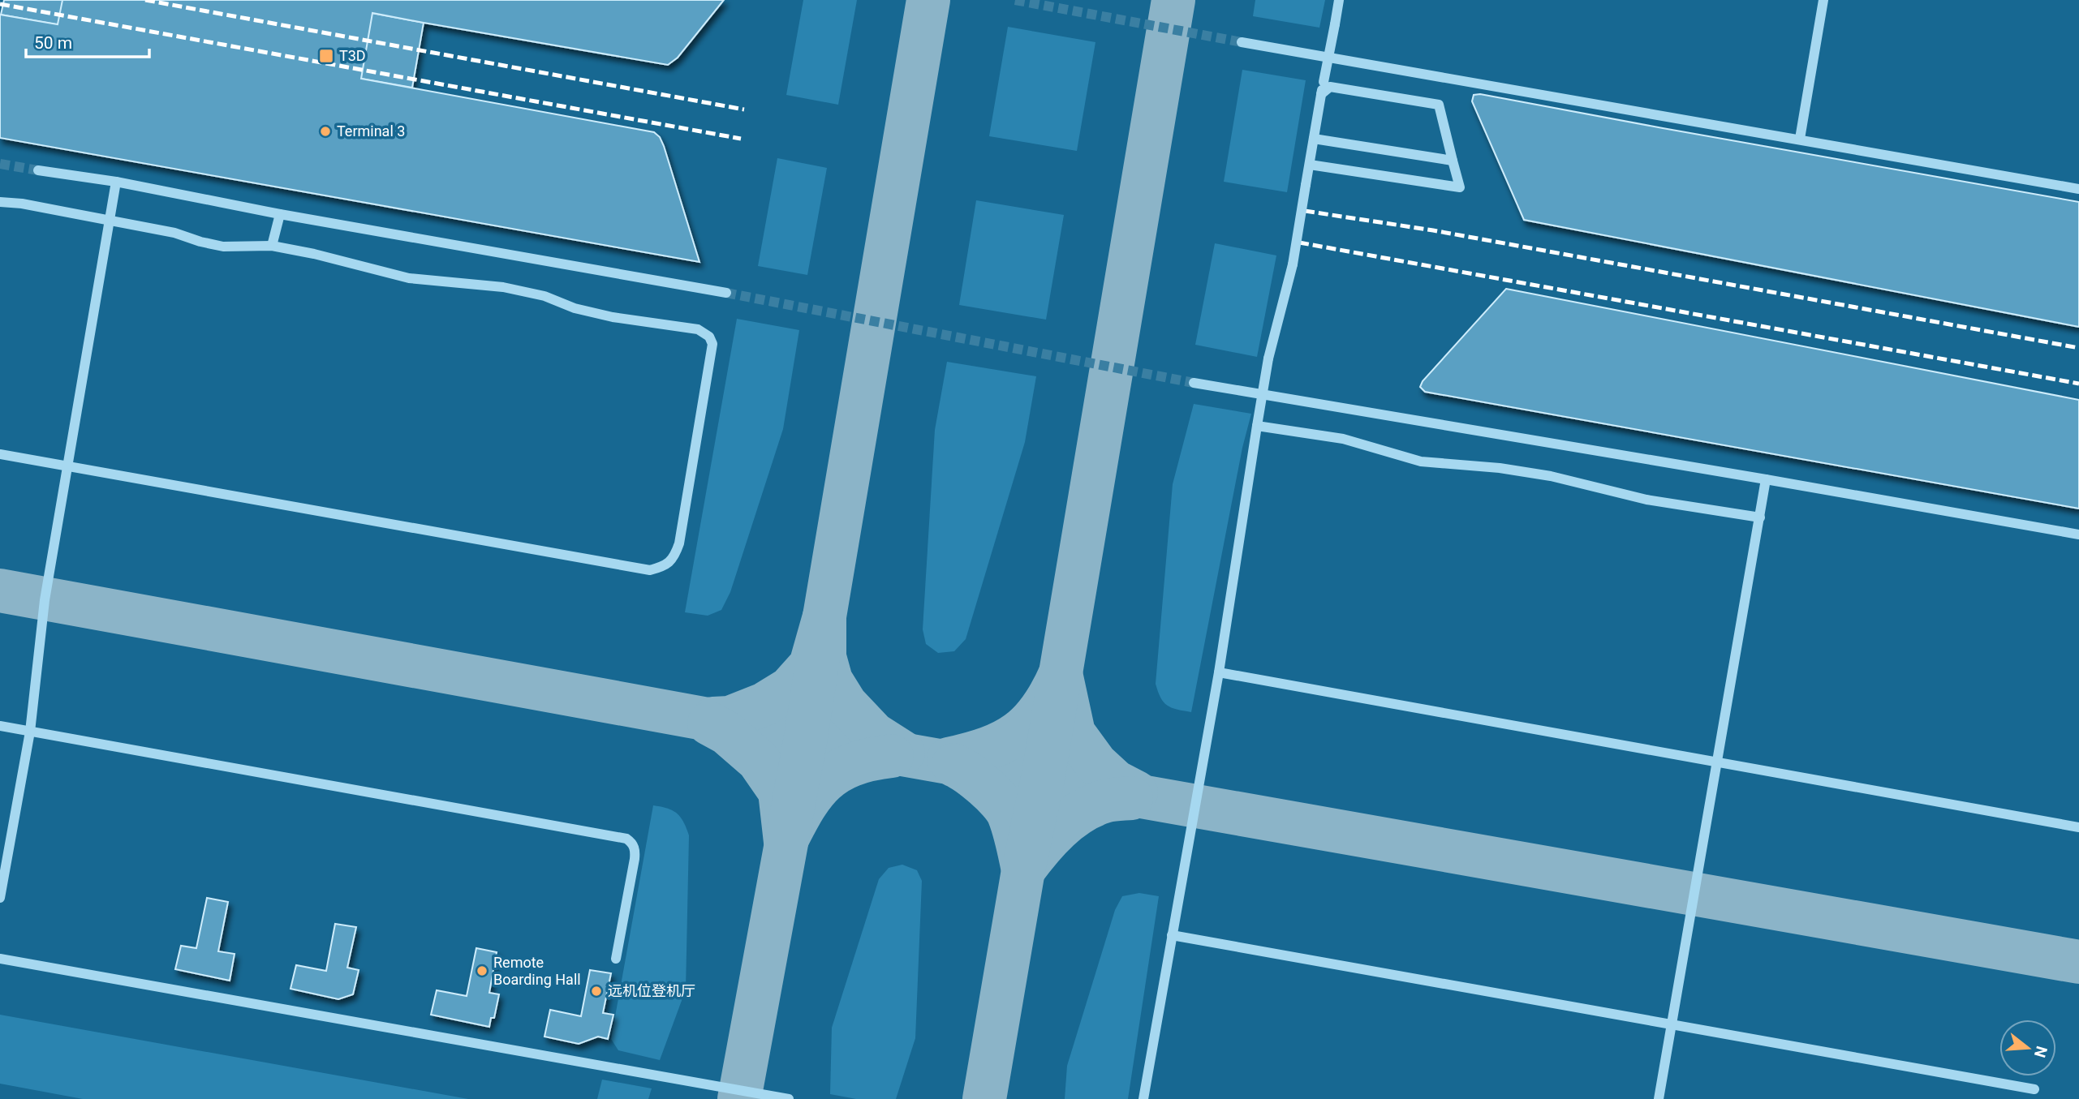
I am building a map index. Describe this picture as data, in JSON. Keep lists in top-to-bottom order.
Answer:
{
  "places": {
    "transit": ["T3D"],
    "other": ["Terminal 3", "Remote Boarding Hall", "远机位登机厅"]
  },
  "scale_bar": "50 m",
  "north": "right"
}
